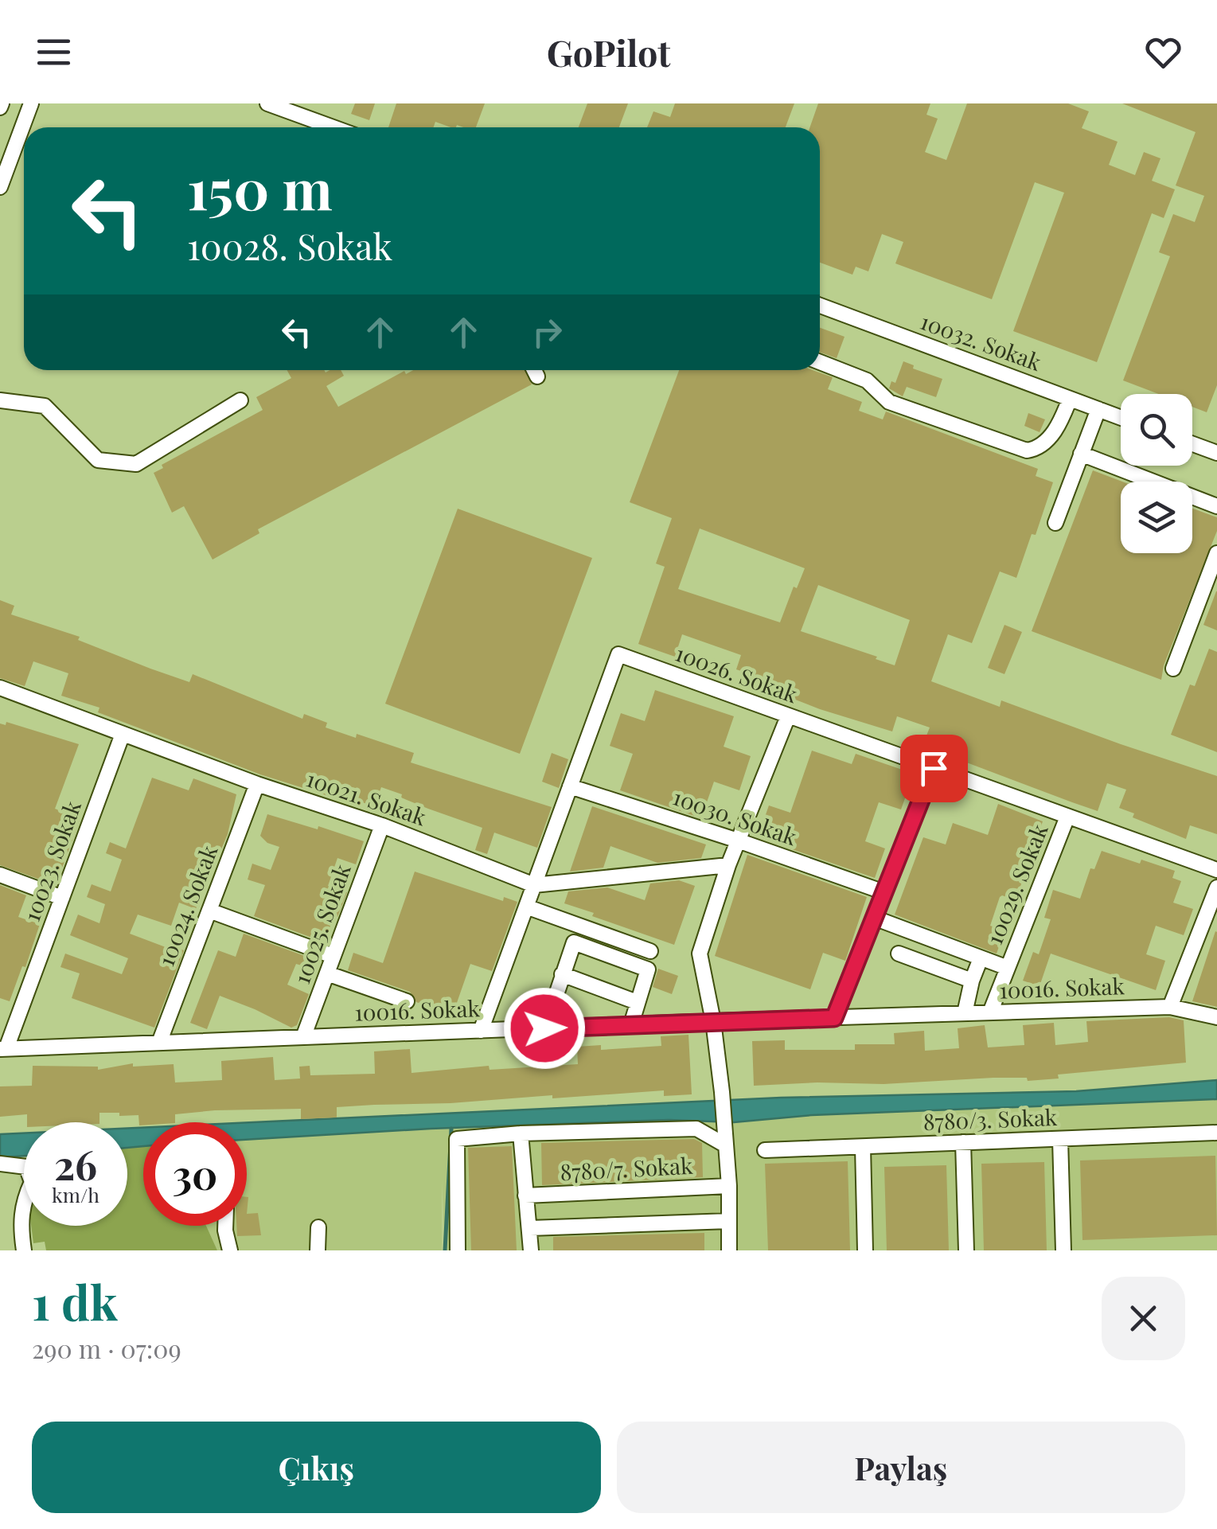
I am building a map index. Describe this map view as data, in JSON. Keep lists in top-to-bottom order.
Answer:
{
  "streets": {
    "street": [
      "10032. Sokak",
      "10026. Sokak",
      "10021. Sokak",
      "10030. Sokak",
      "10023. Sokak",
      "10029. Sokak",
      "10024. Sokak",
      "10025. Sokak",
      "10016. Sokak",
      "8780/3. Sokak",
      "8780/7. Sokak"
    ]
  },
  "crossings": [
    ["10026. Sokak", "10021. Sokak"],
    ["10026. Sokak", "10030. Sokak"],
    ["10026. Sokak", "10029. Sokak"],
    ["10026. Sokak", "10016. Sokak"],
    ["10021. Sokak", "10023. Sokak"],
    ["10021. Sokak", "10024. Sokak"],
    ["10021. Sokak", "10025. Sokak"],
    ["10023. Sokak", "10016. Sokak"],
    ["10029. Sokak", "10016. Sokak"],
    ["10024. Sokak", "10016. Sokak"],
    ["10025. Sokak", "10016. Sokak"]
  ],
  "page": {
    "header": "GoPilot",
    "turn": ["150 m", "10028. Sokak"],
    "speed": "26 km/h",
    "limit": "30",
    "heading": ["1 dk", "290 m · 07:09"],
    "buttons": ["Çıkış", "Paylaş"]
  }
}
